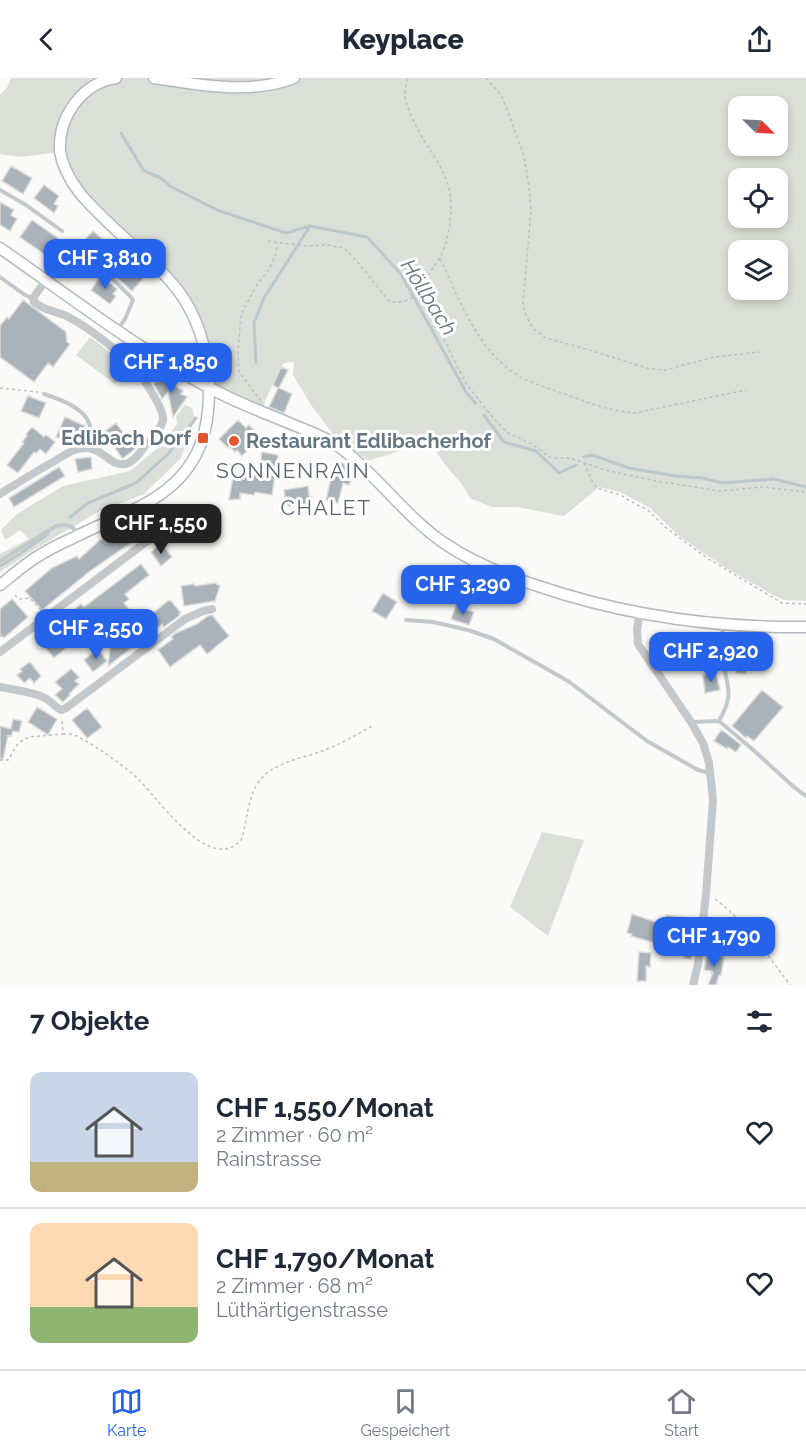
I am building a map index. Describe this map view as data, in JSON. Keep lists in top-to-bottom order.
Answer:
{
  "districts": ["SONNENRAIN", "CHALET"],
  "water": ["Höllbach"],
  "places": {
    "transit": ["Edlibach Dorf"],
    "other": ["Restaurant Edlibacherhof"]
  },
  "north": "bottom right",
  "page": {
    "header": "Keyplace",
    "price": [
      "CHF 3,810",
      "CHF 1,850",
      "CHF 1,550",
      "CHF 3,290",
      "CHF 2,550",
      "CHF 2,920",
      "CHF 1,790"
    ],
    "heading": "7 Objekte",
    "list": [
      {
        "name": "CHF 1,550/Monat",
        "note": "2 Zimmer · 60 m² · Rainstrasse"
      },
      {
        "name": "CHF 1,790/Monat",
        "note": "2 Zimmer · 68 m² · Lüthärtigenstrasse"
      }
    ],
    "tabs": ["Karte", "Gespeichert", "Start"]
  }
}
